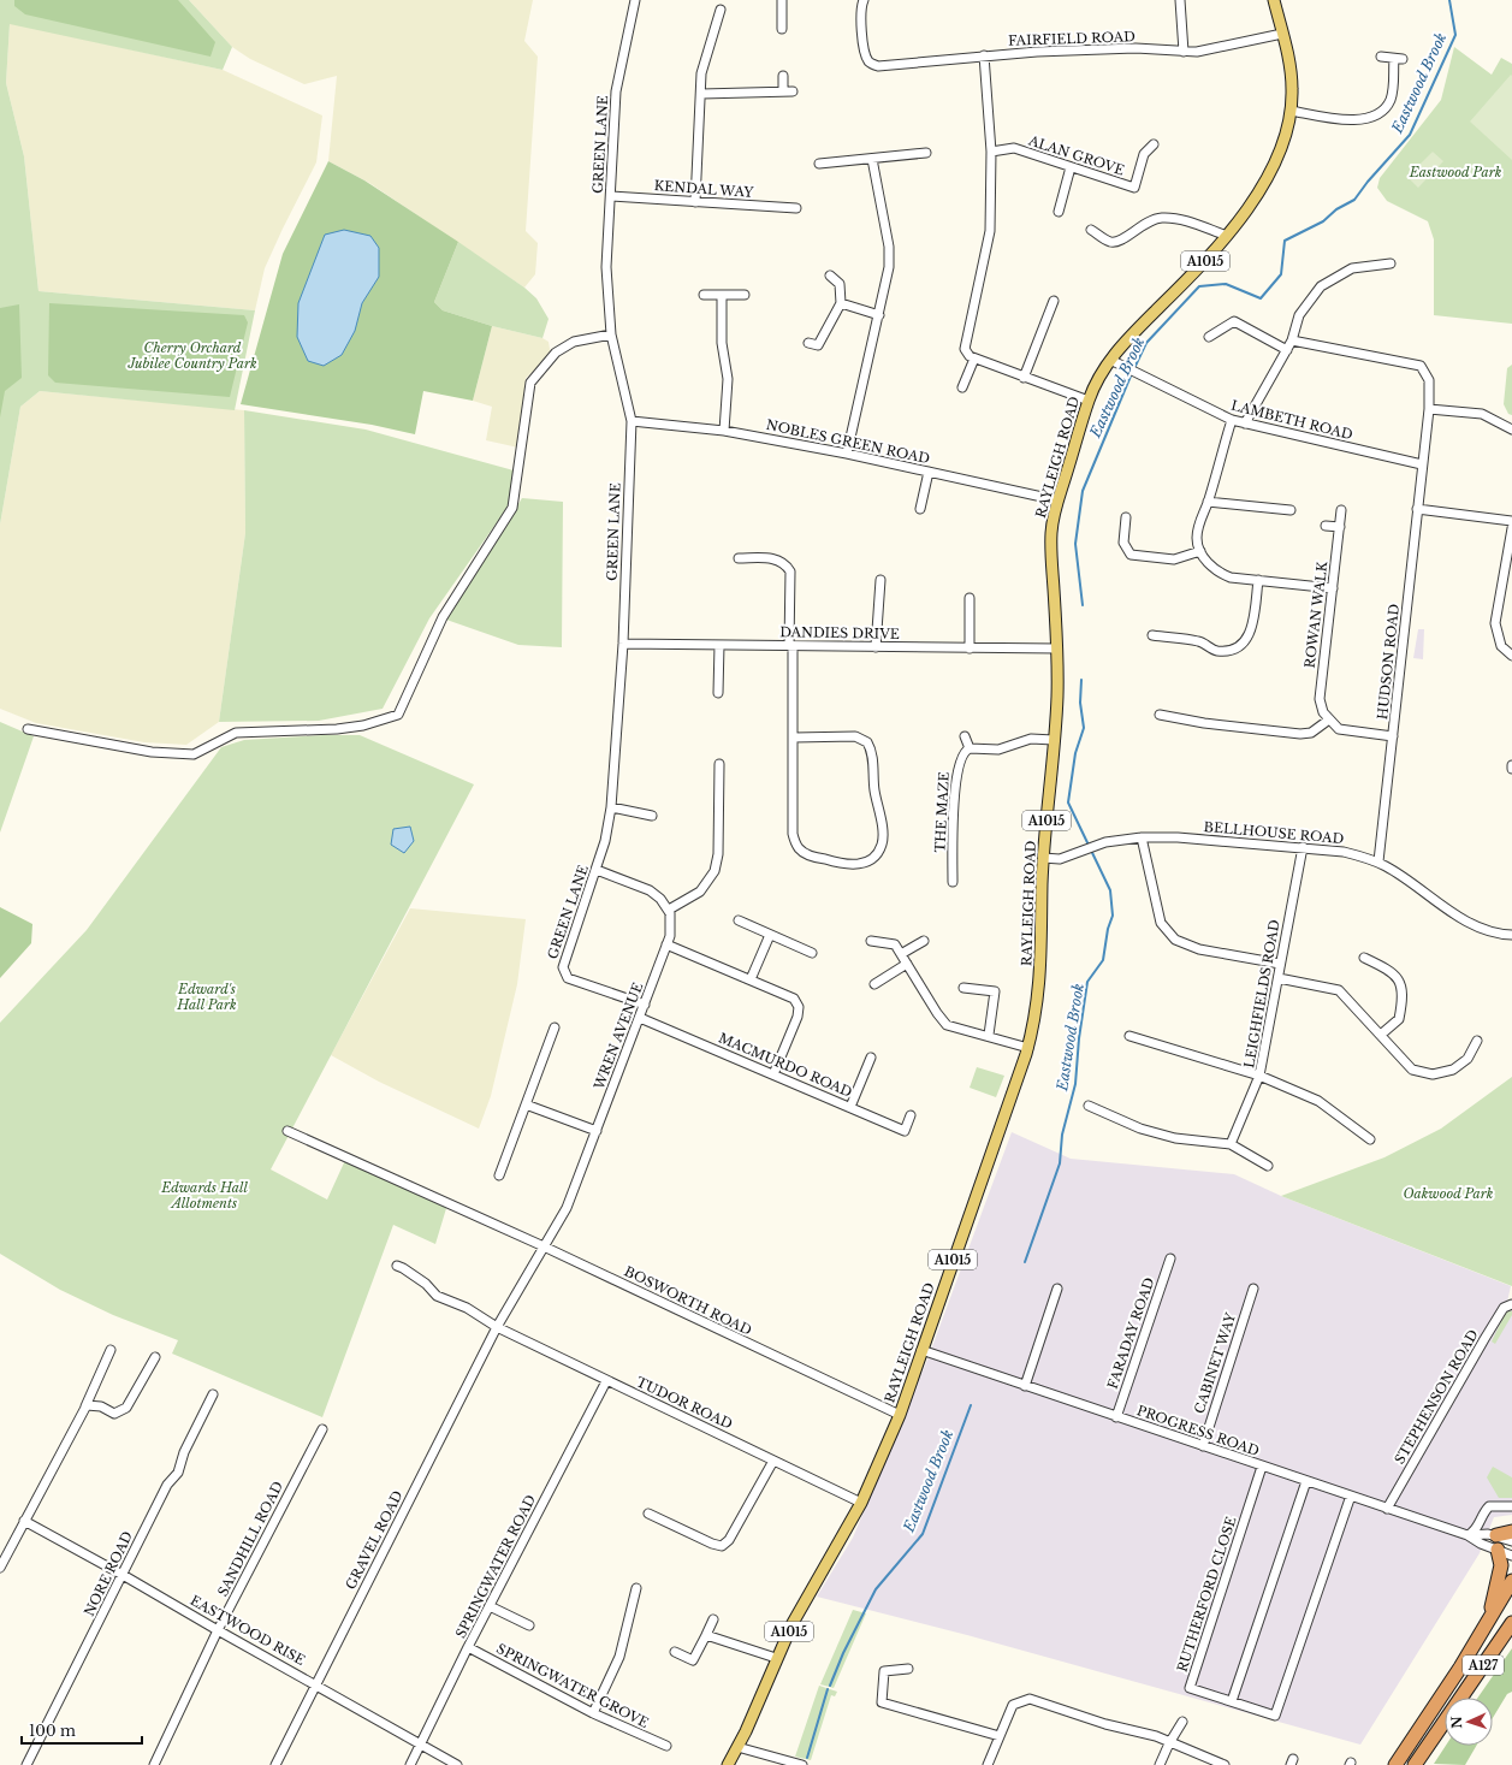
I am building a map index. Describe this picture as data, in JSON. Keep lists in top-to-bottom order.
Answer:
{
  "streets": {
    "highway": ["A127"],
    "main road": ["A1015", "RAYLEIGH ROAD"],
    "street": [
      "FAIRFIELD ROAD",
      "GREEN LANE",
      "ALAN GROVE",
      "KENDAL WAY",
      "LAMBETH ROAD",
      "NOBLES GREEN ROAD",
      "ROWAN WALK",
      "DANDIES DRIVE",
      "HUDSON ROAD",
      "THE MAZE",
      "BELLHOUSE ROAD",
      "LEIGHFIELDS ROAD",
      "WREN AVENUE",
      "MACMURDO ROAD",
      "BOSWORTH ROAD",
      "FARADAY ROAD",
      "CABINET WAY",
      "STEPHENSON ROAD",
      "TUDOR ROAD",
      "PROGRESS ROAD",
      "SANDHILL ROAD",
      "GRAVEL ROAD",
      "SPRINGWATER ROAD",
      "NORE ROAD",
      "RUTHERFORD CLOSE",
      "EASTWOOD RISE",
      "SPRINGWATER GROVE"
    ]
  },
  "crossings": [
    ["FAIRFIELD ROAD", "RAYLEIGH ROAD"],
    ["GREEN LANE", "KENDAL WAY"],
    ["GREEN LANE", "NOBLES GREEN ROAD"],
    ["GREEN LANE", "DANDIES DRIVE"],
    ["GREEN LANE", "WREN AVENUE"],
    ["LAMBETH ROAD", "RAYLEIGH ROAD"],
    ["LAMBETH ROAD", "HUDSON ROAD"],
    ["NOBLES GREEN ROAD", "RAYLEIGH ROAD"],
    ["RAYLEIGH ROAD", "DANDIES DRIVE"],
    ["RAYLEIGH ROAD", "BELLHOUSE ROAD"],
    ["RAYLEIGH ROAD", "BOSWORTH ROAD"],
    ["RAYLEIGH ROAD", "TUDOR ROAD"],
    ["RAYLEIGH ROAD", "PROGRESS ROAD"],
    ["HUDSON ROAD", "BELLHOUSE ROAD"],
    ["BELLHOUSE ROAD", "LEIGHFIELDS ROAD"],
    ["WREN AVENUE", "MACMURDO ROAD"],
    ["WREN AVENUE", "BOSWORTH ROAD"],
    ["WREN AVENUE", "GRAVEL ROAD"],
    ["BOSWORTH ROAD", "GRAVEL ROAD"],
    ["FARADAY ROAD", "PROGRESS ROAD"],
    ["CABINET WAY", "PROGRESS ROAD"],
    ["STEPHENSON ROAD", "PROGRESS ROAD"],
    ["TUDOR ROAD", "GRAVEL ROAD"],
    ["TUDOR ROAD", "SPRINGWATER ROAD"],
    ["PROGRESS ROAD", "RUTHERFORD CLOSE"],
    ["SANDHILL ROAD", "EASTWOOD RISE"],
    ["GRAVEL ROAD", "EASTWOOD RISE"],
    ["SPRINGWATER ROAD", "EASTWOOD RISE"],
    ["SPRINGWATER ROAD", "SPRINGWATER GROVE"],
    ["NORE ROAD", "EASTWOOD RISE"]
  ],
  "water": ["Eastwood Brook"],
  "parks": [
    "Eastwood Park",
    "Cherry Orchard Jubilee Country Park",
    "Edward's Hall Park",
    "Edwards Hall Allotments",
    "Oakwood Park"
  ],
  "scale_bar": "100 m",
  "north": "left"
}
